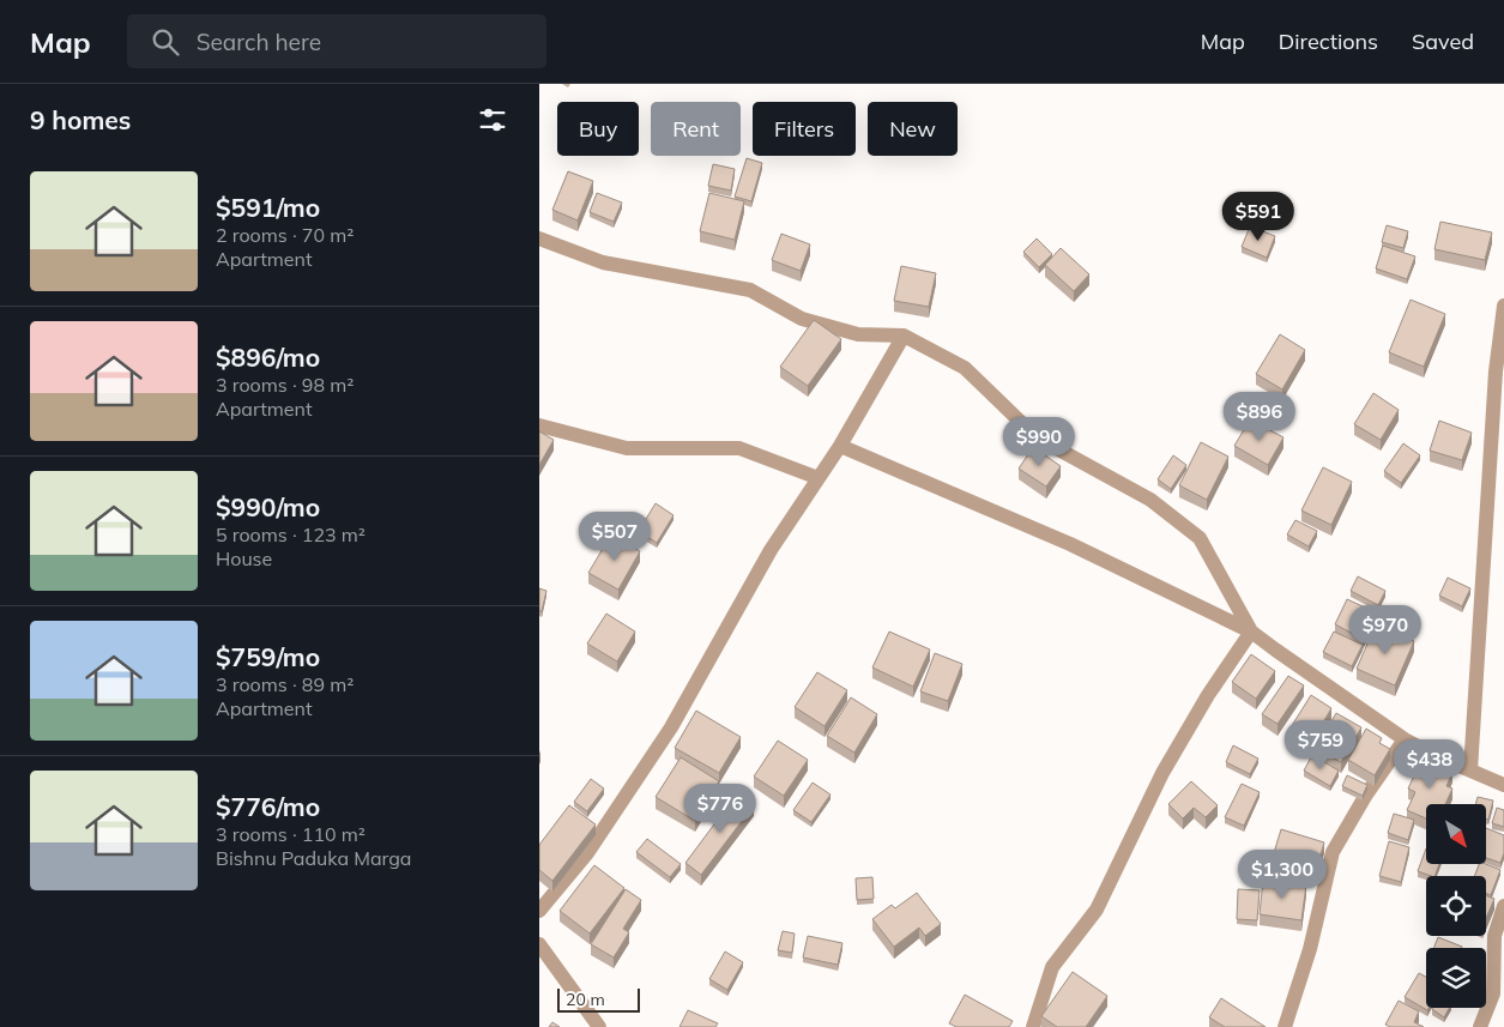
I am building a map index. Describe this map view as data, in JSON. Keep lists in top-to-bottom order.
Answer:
{
  "scale_bar": "20 m",
  "north": "bottom right",
  "page": {
    "header": "Map",
    "search": "Search here",
    "nav": ["Map", "Directions", "Saved"],
    "heading": "9 homes",
    "chip": [
      "Buy",
      "Rent",
      "Filters",
      "New"
    ],
    "list": [
      {
        "name": "$591/mo",
        "note": "2 rooms · 70 m² · Apartment"
      },
      {
        "name": "$896/mo",
        "note": "3 rooms · 98 m² · Apartment"
      },
      {
        "name": "$990/mo",
        "note": "5 rooms · 123 m² · House"
      },
      {
        "name": "$759/mo",
        "note": "3 rooms · 89 m² · Apartment"
      },
      {
        "name": "$776/mo",
        "note": "3 rooms · 110 m² · Bishnu Paduka Marga"
      }
    ],
    "price": [
      "$591",
      "$896",
      "$990",
      "$507",
      "$970",
      "$759",
      "$438",
      "$776",
      "$1,300"
    ],
    "scale": "20 m"
  }
}
